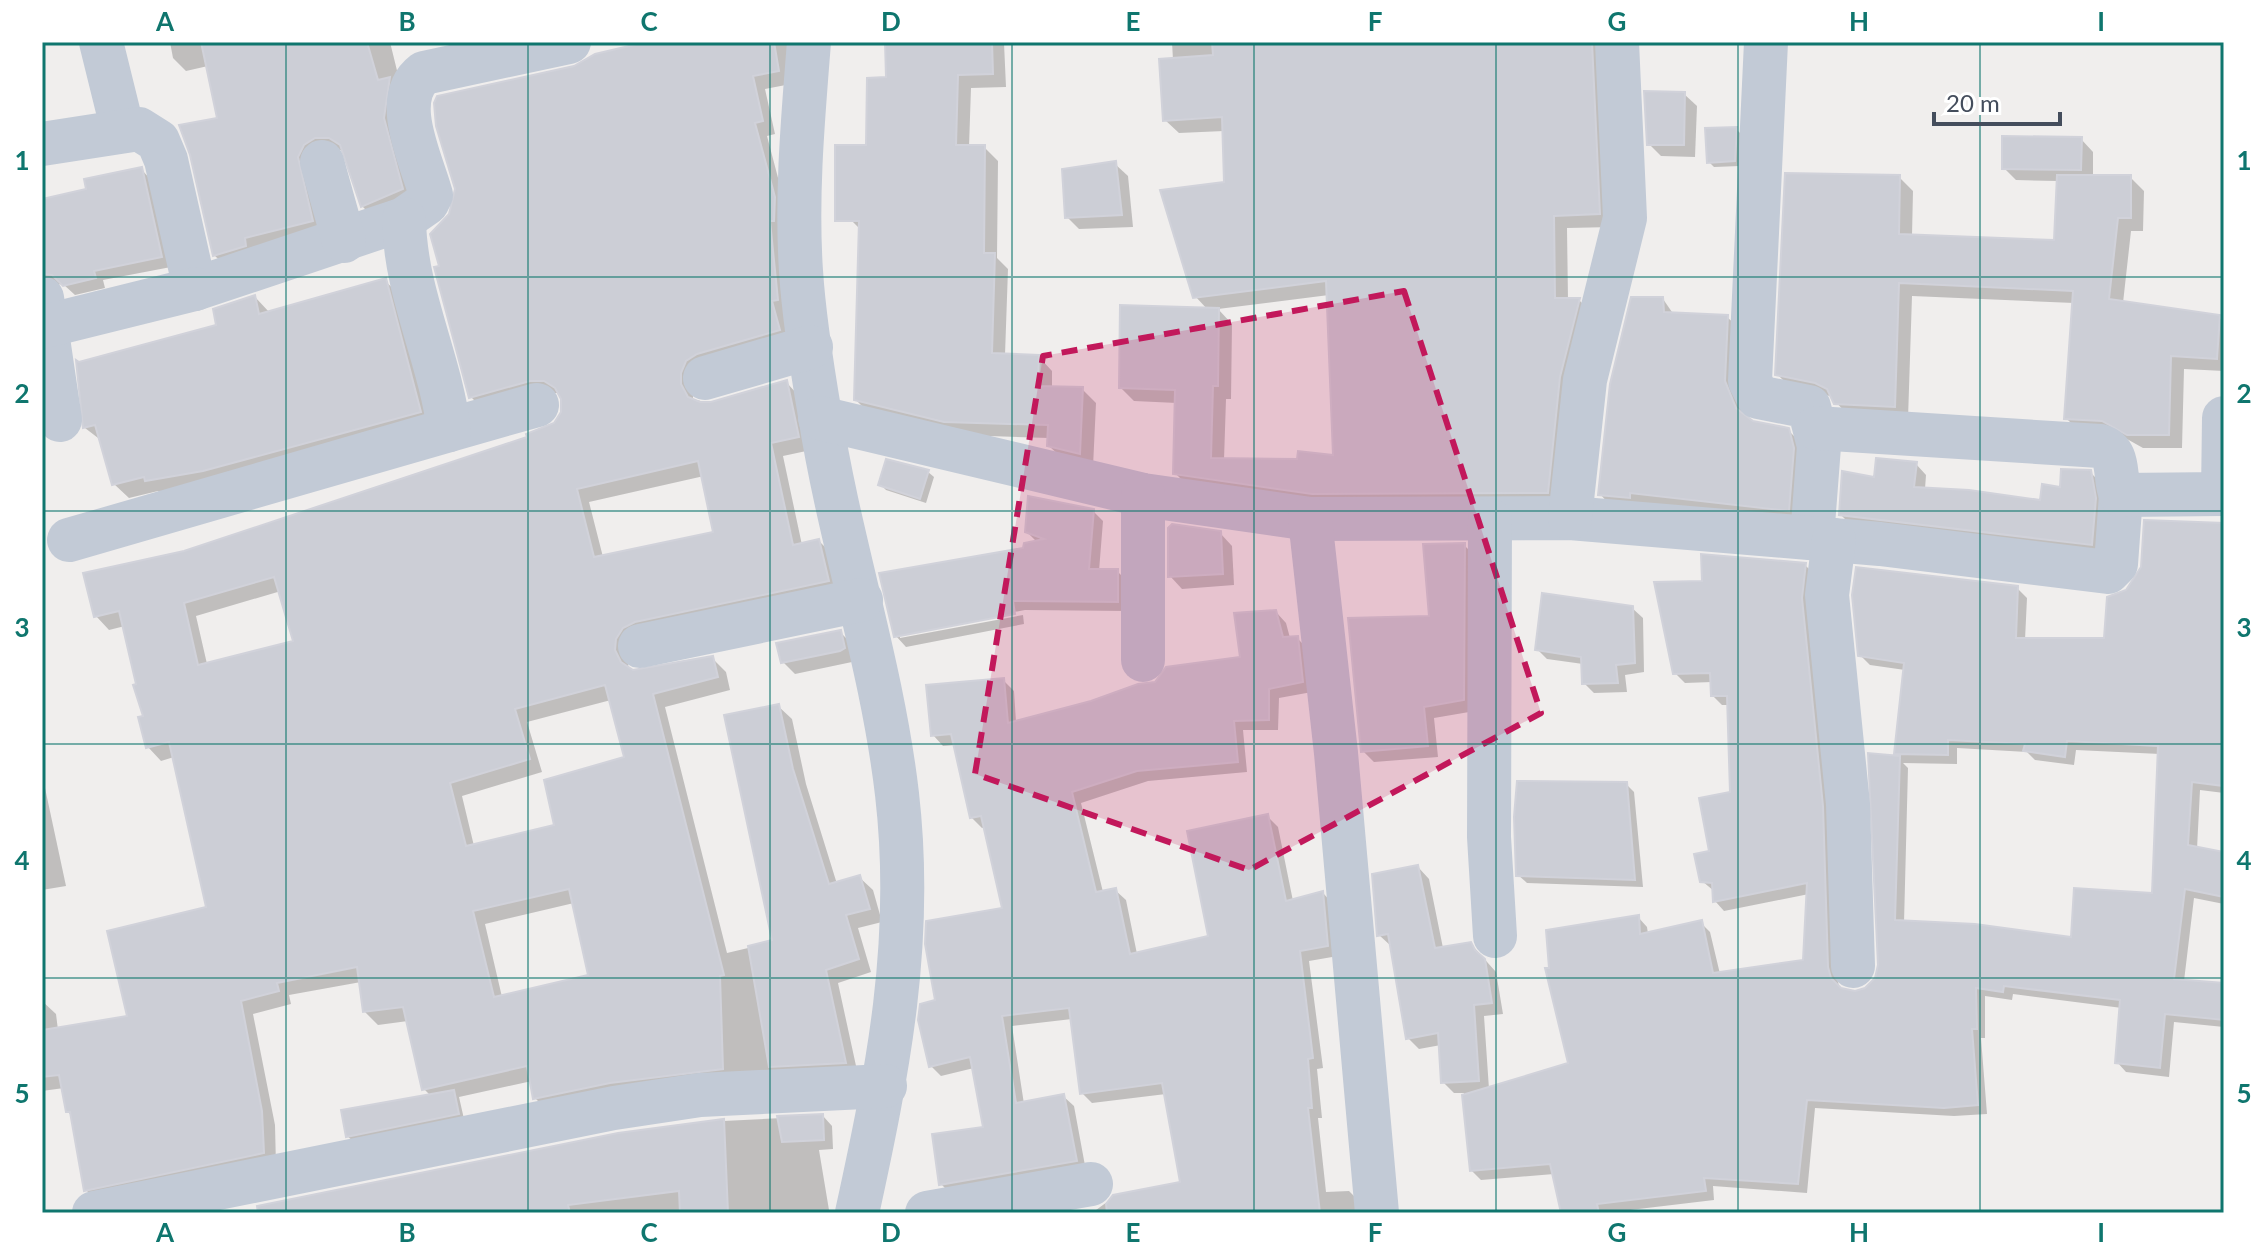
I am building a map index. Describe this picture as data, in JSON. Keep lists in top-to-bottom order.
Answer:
{
  "scale_bar": "20 m",
  "grid": {
    "columns": [
      "A",
      "B",
      "C",
      "D",
      "E",
      "F",
      "G",
      "H",
      "I"
    ],
    "rows": [
      "1",
      "2",
      "3",
      "4",
      "5"
    ]
  }
}
